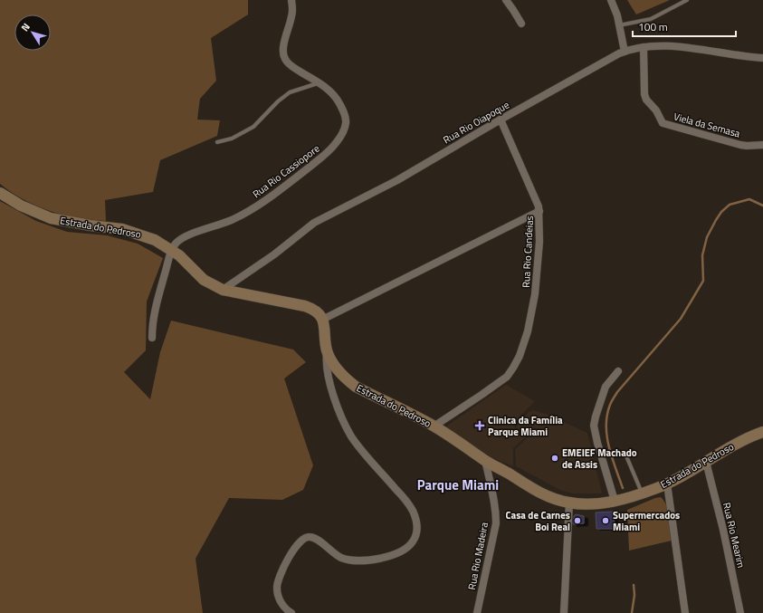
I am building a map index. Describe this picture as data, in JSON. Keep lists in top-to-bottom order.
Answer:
{
  "streets": {
    "main road": ["Estrada do Pedroso"],
    "street": [
      "Rua Rio Oiapoque",
      "Viela da Semasa",
      "Rua Rio Cassiopore",
      "Rua Rio Candeias",
      "Rua Rio Mearim",
      "Rua Rio Madeira"
    ]
  },
  "crossings": [
    ["Rua Rio Oiapoque", "Viela da Semasa"],
    ["Rua Rio Oiapoque", "Estrada do Pedroso"],
    ["Rua Rio Cassiopore", "Estrada do Pedroso"],
    ["Estrada do Pedroso", "Rua Rio Candeias"],
    ["Estrada do Pedroso", "Rua Rio Mearim"],
    ["Estrada do Pedroso", "Rua Rio Madeira"]
  ],
  "districts": ["Parque Miami"],
  "places": {
    "health": ["Clinica da Família Parque Miami"],
    "other": ["EMEIEF Machado de Assis", "Casa de Carnes Boi Real", "Supermercados Miami"]
  },
  "scale_bar": "100 m",
  "north": "top left"
}
